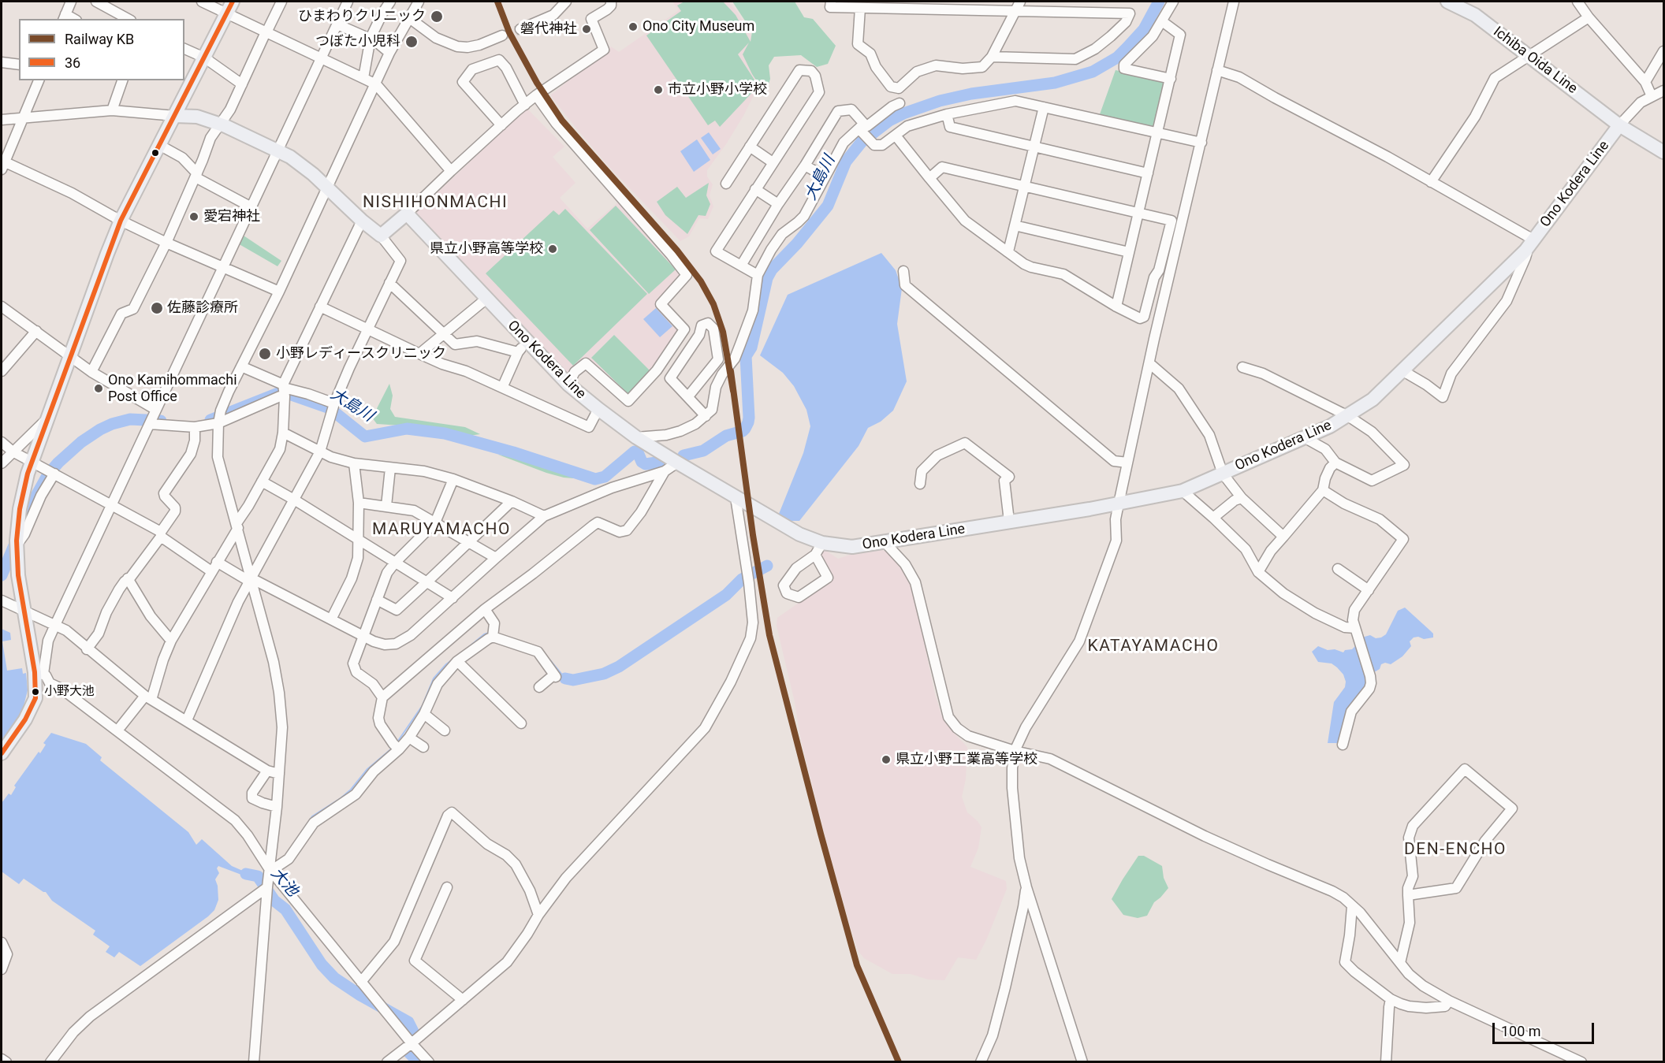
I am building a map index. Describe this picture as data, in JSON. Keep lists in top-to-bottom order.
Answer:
{
  "streets": {
    "main road": ["Ichiba Oida Line", "Ono Kodera Line"]
  },
  "crossings": [
    ["Ichiba Oida Line", "Ono Kodera Line"]
  ],
  "districts": [
    "NISHIHONMACHI",
    "MARUYAMACHO",
    "KATAYAMACHO",
    "DEN-ENCHO"
  ],
  "water": ["大島川", "大池"],
  "places": [
    "ひまわりクリニック",
    "Ono City Museum",
    "磐代神社",
    "つぼた小児科",
    "市立小野小学校",
    "愛宕神社",
    "県立小野高等学校",
    "佐藤診療所",
    "小野レディースクリニック",
    "Ono Kamihommachi Post Office",
    "小野大池",
    "県立小野工業高等学校"
  ],
  "lines": ["rail line KB", "transit line 36"],
  "legend": ["Railway KB", "36"],
  "scale_bar": "100 m"
}
